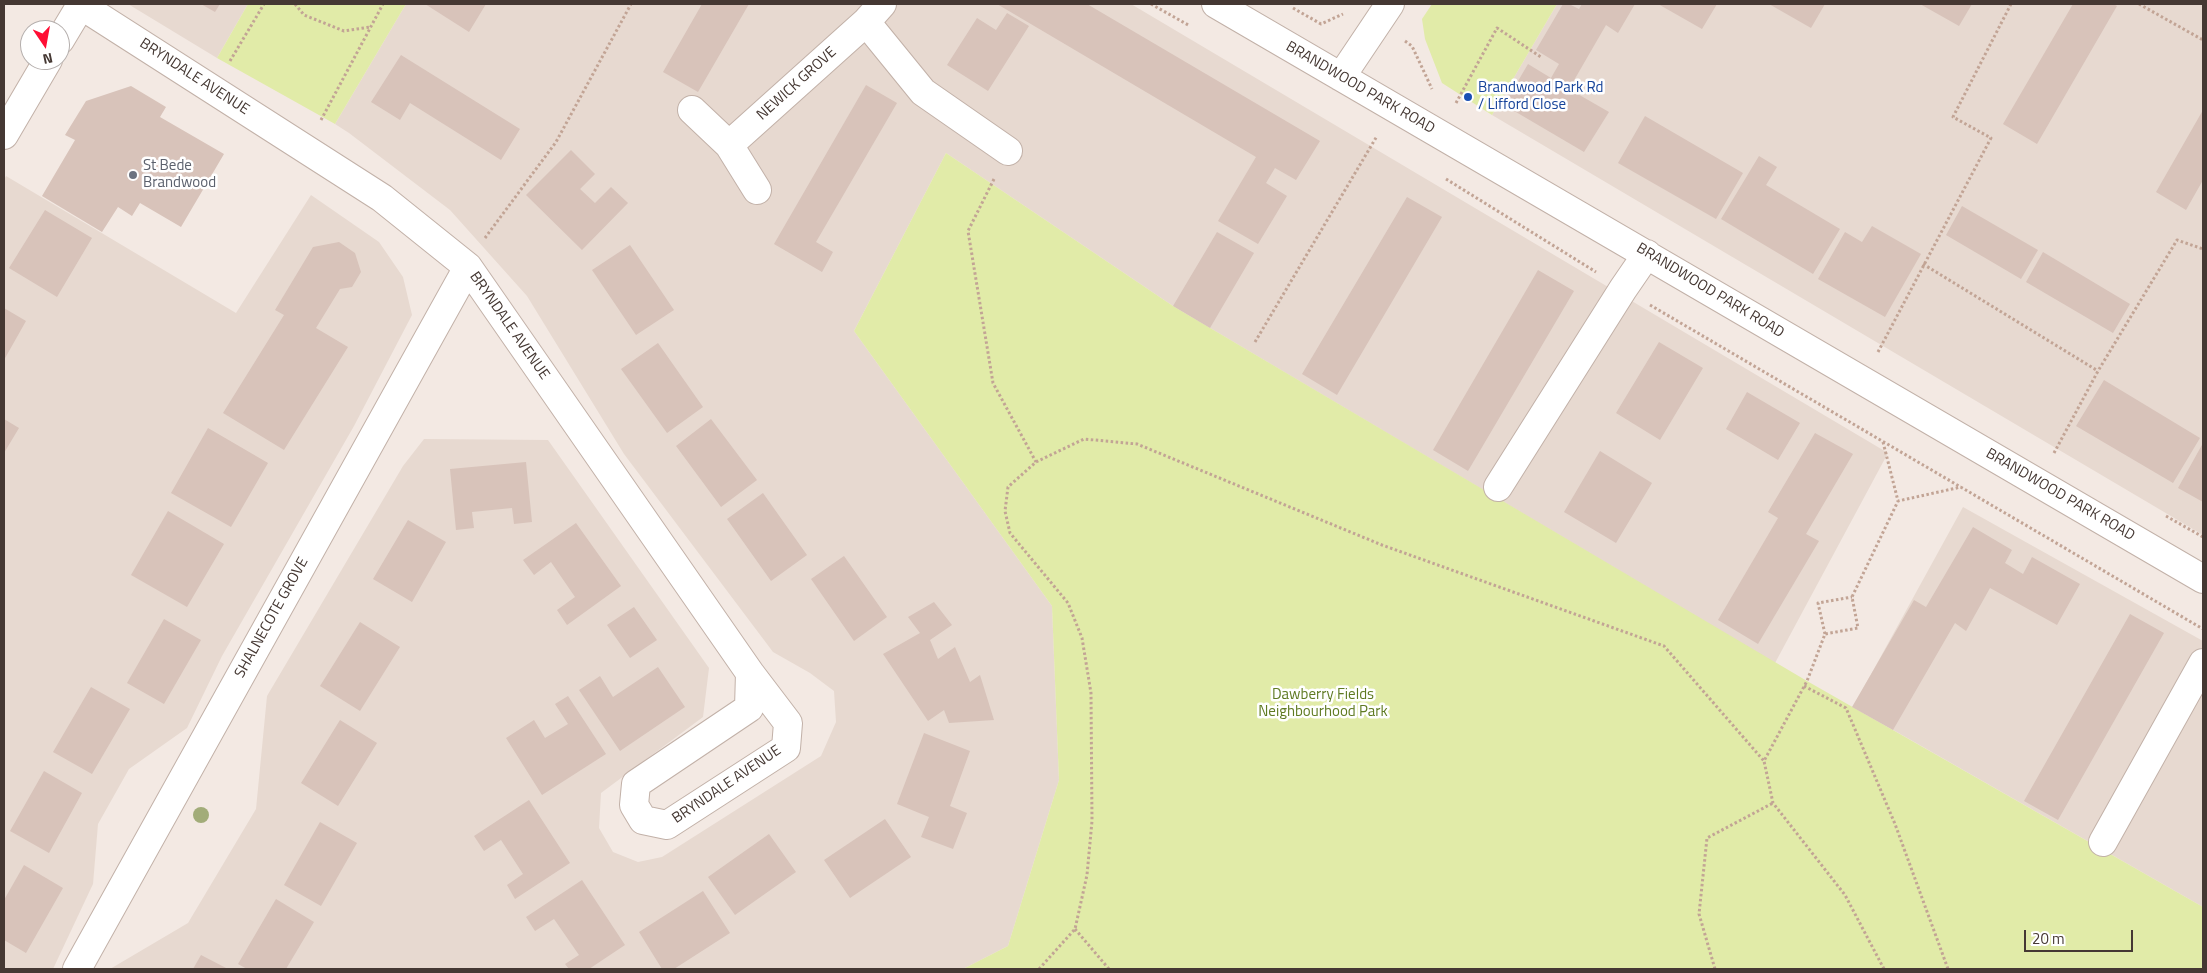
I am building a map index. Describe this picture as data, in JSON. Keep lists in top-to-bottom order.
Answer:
{
  "streets": {
    "street": [
      "BRYNDALE AVENUE",
      "NEWICK GROVE",
      "BRANDWOOD PARK ROAD",
      "SHALNECOTE GROVE"
    ]
  },
  "crossings": [
    ["BRYNDALE AVENUE", "SHALNECOTE GROVE"]
  ],
  "parks": ["Dawberry Fields Neighbourhood Park"],
  "places": ["Brandwood Park Rd / Lifford Close", "St Bede Brandwood"],
  "scale_bar": "20 m",
  "north": "bottom"
}
